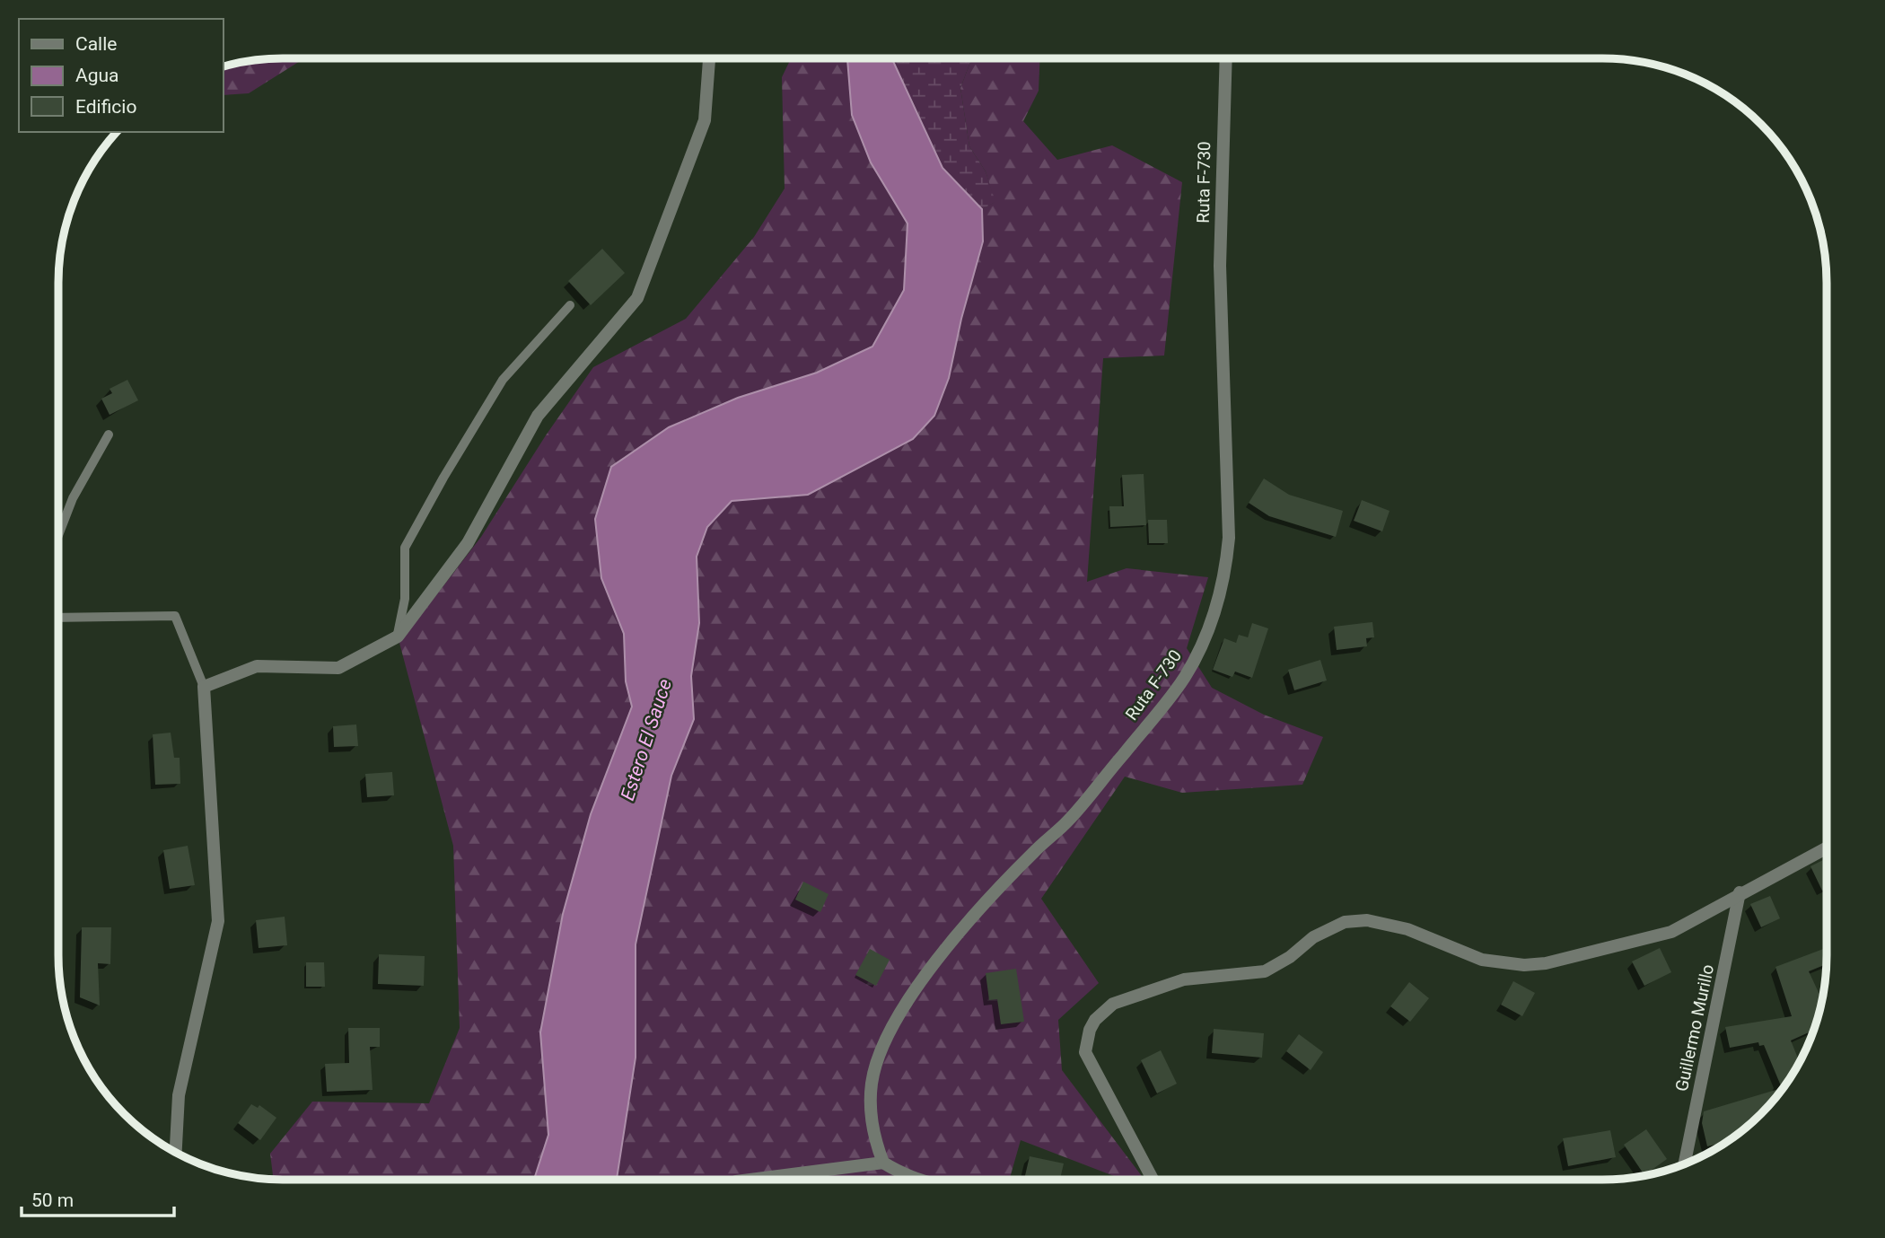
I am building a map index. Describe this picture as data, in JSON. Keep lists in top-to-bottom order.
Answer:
{
  "streets": {
    "street": ["Ruta F-730", "Guillermo Murillo"]
  },
  "water": ["Estero El Sauce"],
  "legend": ["Calle", "Agua", "Edificio"],
  "scale_bar": "50 m"
}
